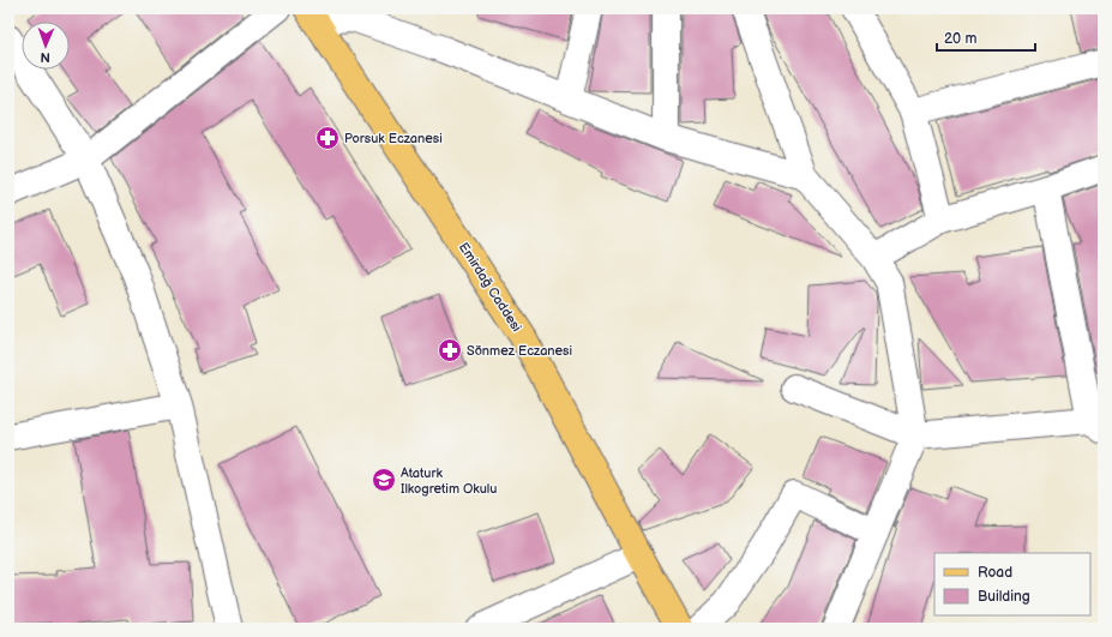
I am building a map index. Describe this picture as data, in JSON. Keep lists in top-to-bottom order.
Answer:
{
  "streets": {
    "main road": ["Emirdağ Caddesi"]
  },
  "places": {
    "pharmacy": ["Porsuk Eczanesi", "Sönmez Eczanesi"],
    "school or university": ["Ataturk Ilkogretim Okulu"]
  },
  "legend": ["Road", "Building"],
  "scale_bar": "20 m",
  "north": "bottom"
}
